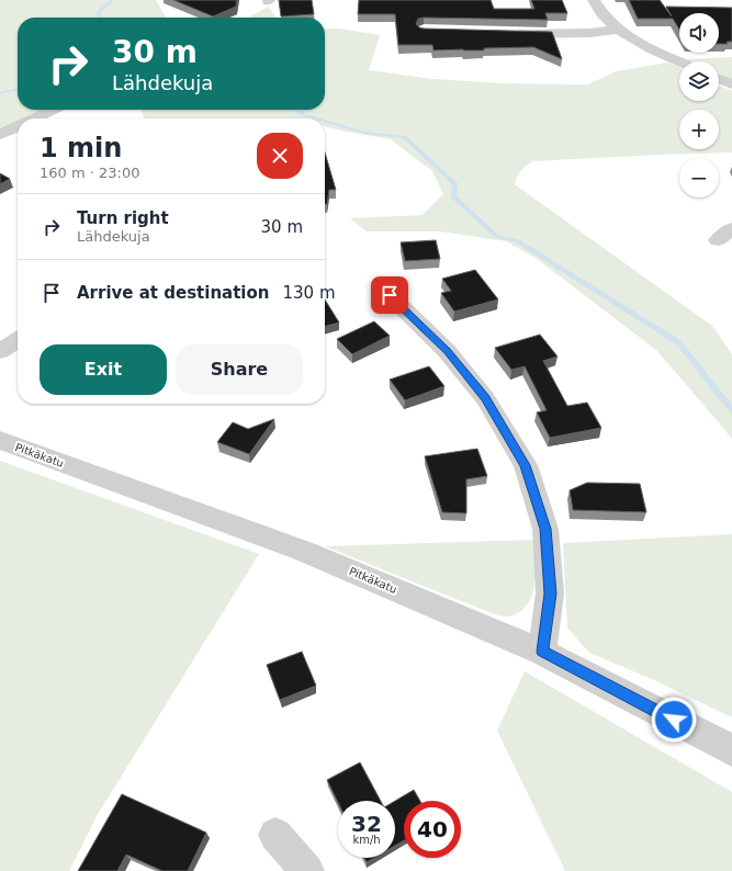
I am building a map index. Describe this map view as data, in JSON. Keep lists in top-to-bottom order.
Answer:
{
  "streets": {
    "street": ["Pitkäkatu"]
  },
  "page": {
    "map_buttons": ["+", "−"],
    "turn": ["30 m", "Lähdekuja"],
    "heading": ["1 min", "160 m · 23:00"],
    "list": [
      {
        "name": "Turn right",
        "note": "Lähdekuja",
        "value": "30 m"
      },
      {
        "name": "Arrive at destination",
        "value": "130 m"
      }
    ],
    "buttons": ["Exit", "Share"],
    "speed": "32 km/h",
    "limit": "40"
  }
}
